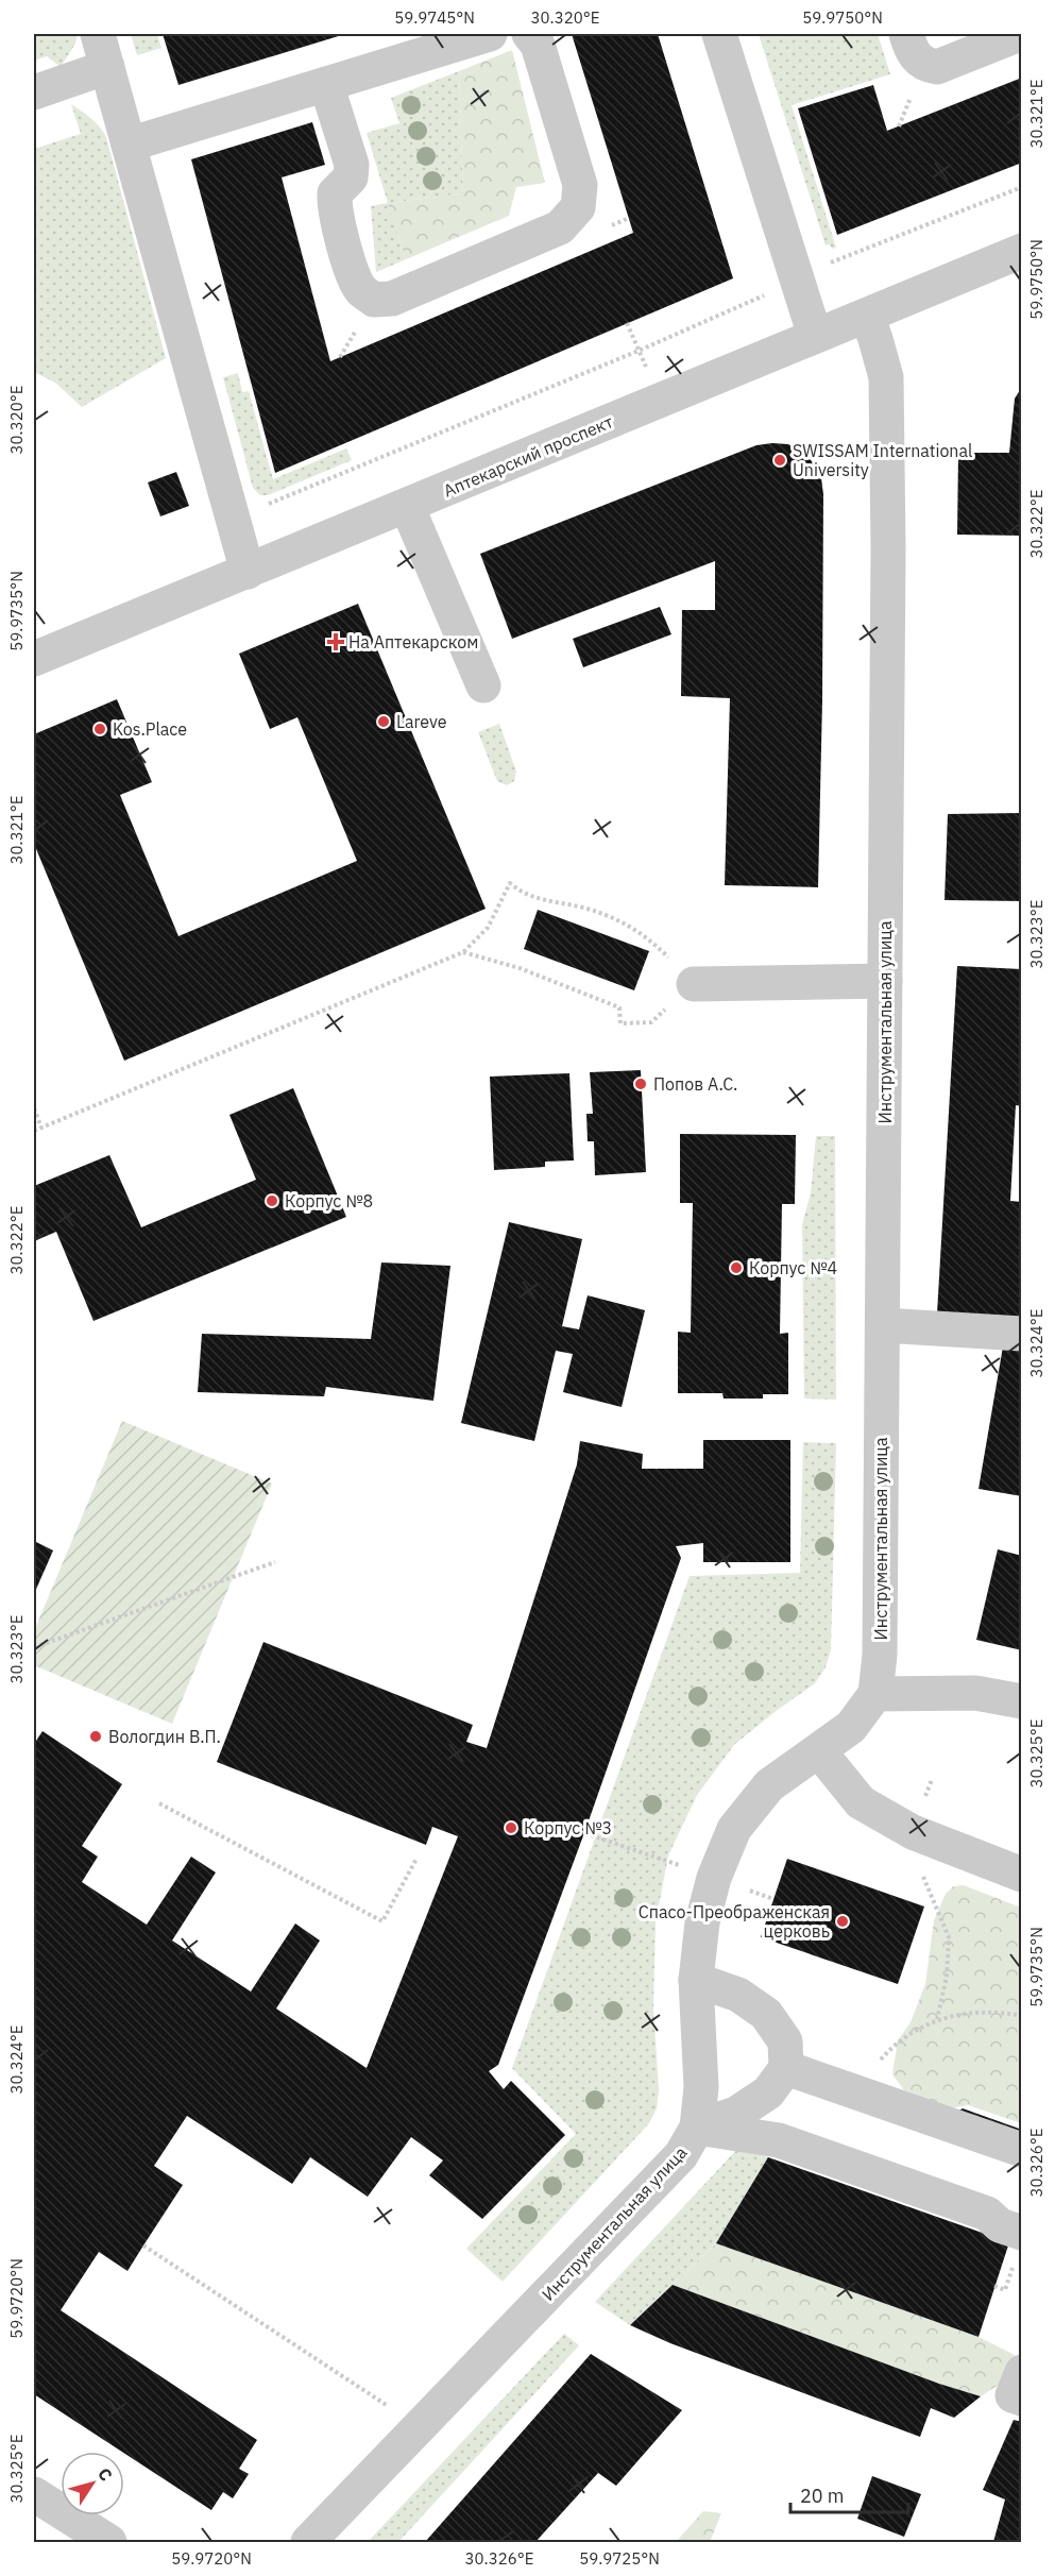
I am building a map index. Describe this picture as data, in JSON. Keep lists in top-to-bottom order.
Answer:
{
  "streets": {
    "street": ["Аптекарский проспект", "Инструментальная улица"]
  },
  "crossings": [
    ["Аптекарский проспект", "Инструментальная улица"]
  ],
  "places": {
    "other": [
      "SWISSAM International University",
      "Lareve",
      "Kos.Place",
      "Попов А.С.",
      "Корпус №8",
      "Корпус №4",
      "Вологдин В.П.",
      "Корпус №3",
      "Спасо-Преображенская церковь"
    ],
    "health": ["На Аптекарском"]
  },
  "scale_bar": "20 m",
  "north": "top right",
  "coordinates": [
    "59.9745°N",
    "30.320°E",
    "59.9750°N",
    "30.321°E",
    "30.322°E",
    "59.9735°N",
    "30.323°E",
    "30.324°E",
    "30.325°E",
    "30.326°E",
    "59.9720°N",
    "59.9725°N"
  ]
}
